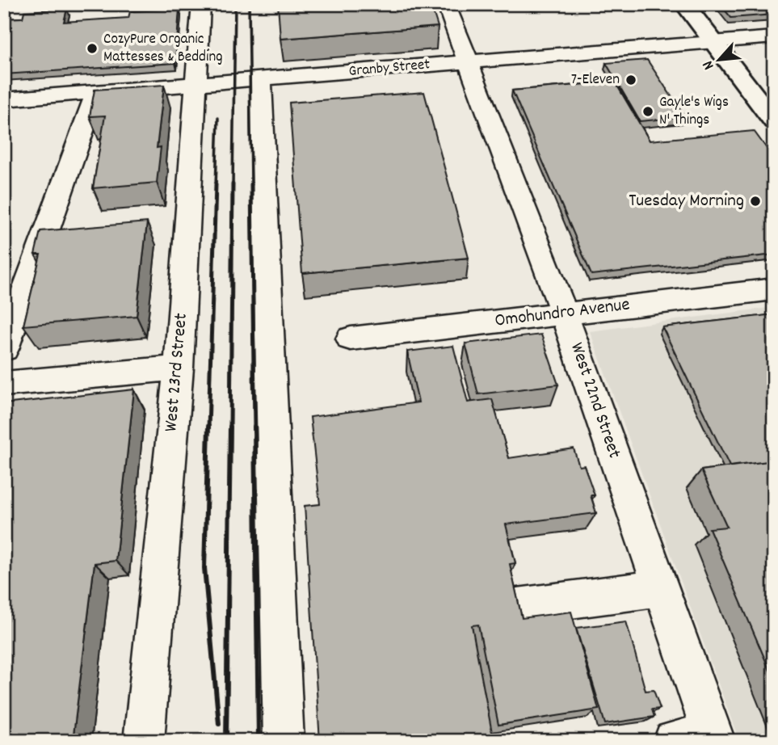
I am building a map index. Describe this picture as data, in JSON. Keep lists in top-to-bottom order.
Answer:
{
  "streets": {
    "street": [
      "Granby Street",
      "Omohundro Avenue",
      "West 23rd Street",
      "West 22nd Street"
    ]
  },
  "crossings": [
    ["Granby Street", "West 23rd Street"],
    ["Granby Street", "West 22nd Street"],
    ["Omohundro Avenue", "West 22nd Street"]
  ],
  "places": [
    "CozyPure Organic Mattesses & Bedding",
    "7-Eleven",
    "Gayle's Wigs N' Things",
    "Tuesday Morning"
  ],
  "north": "bottom left"
}
